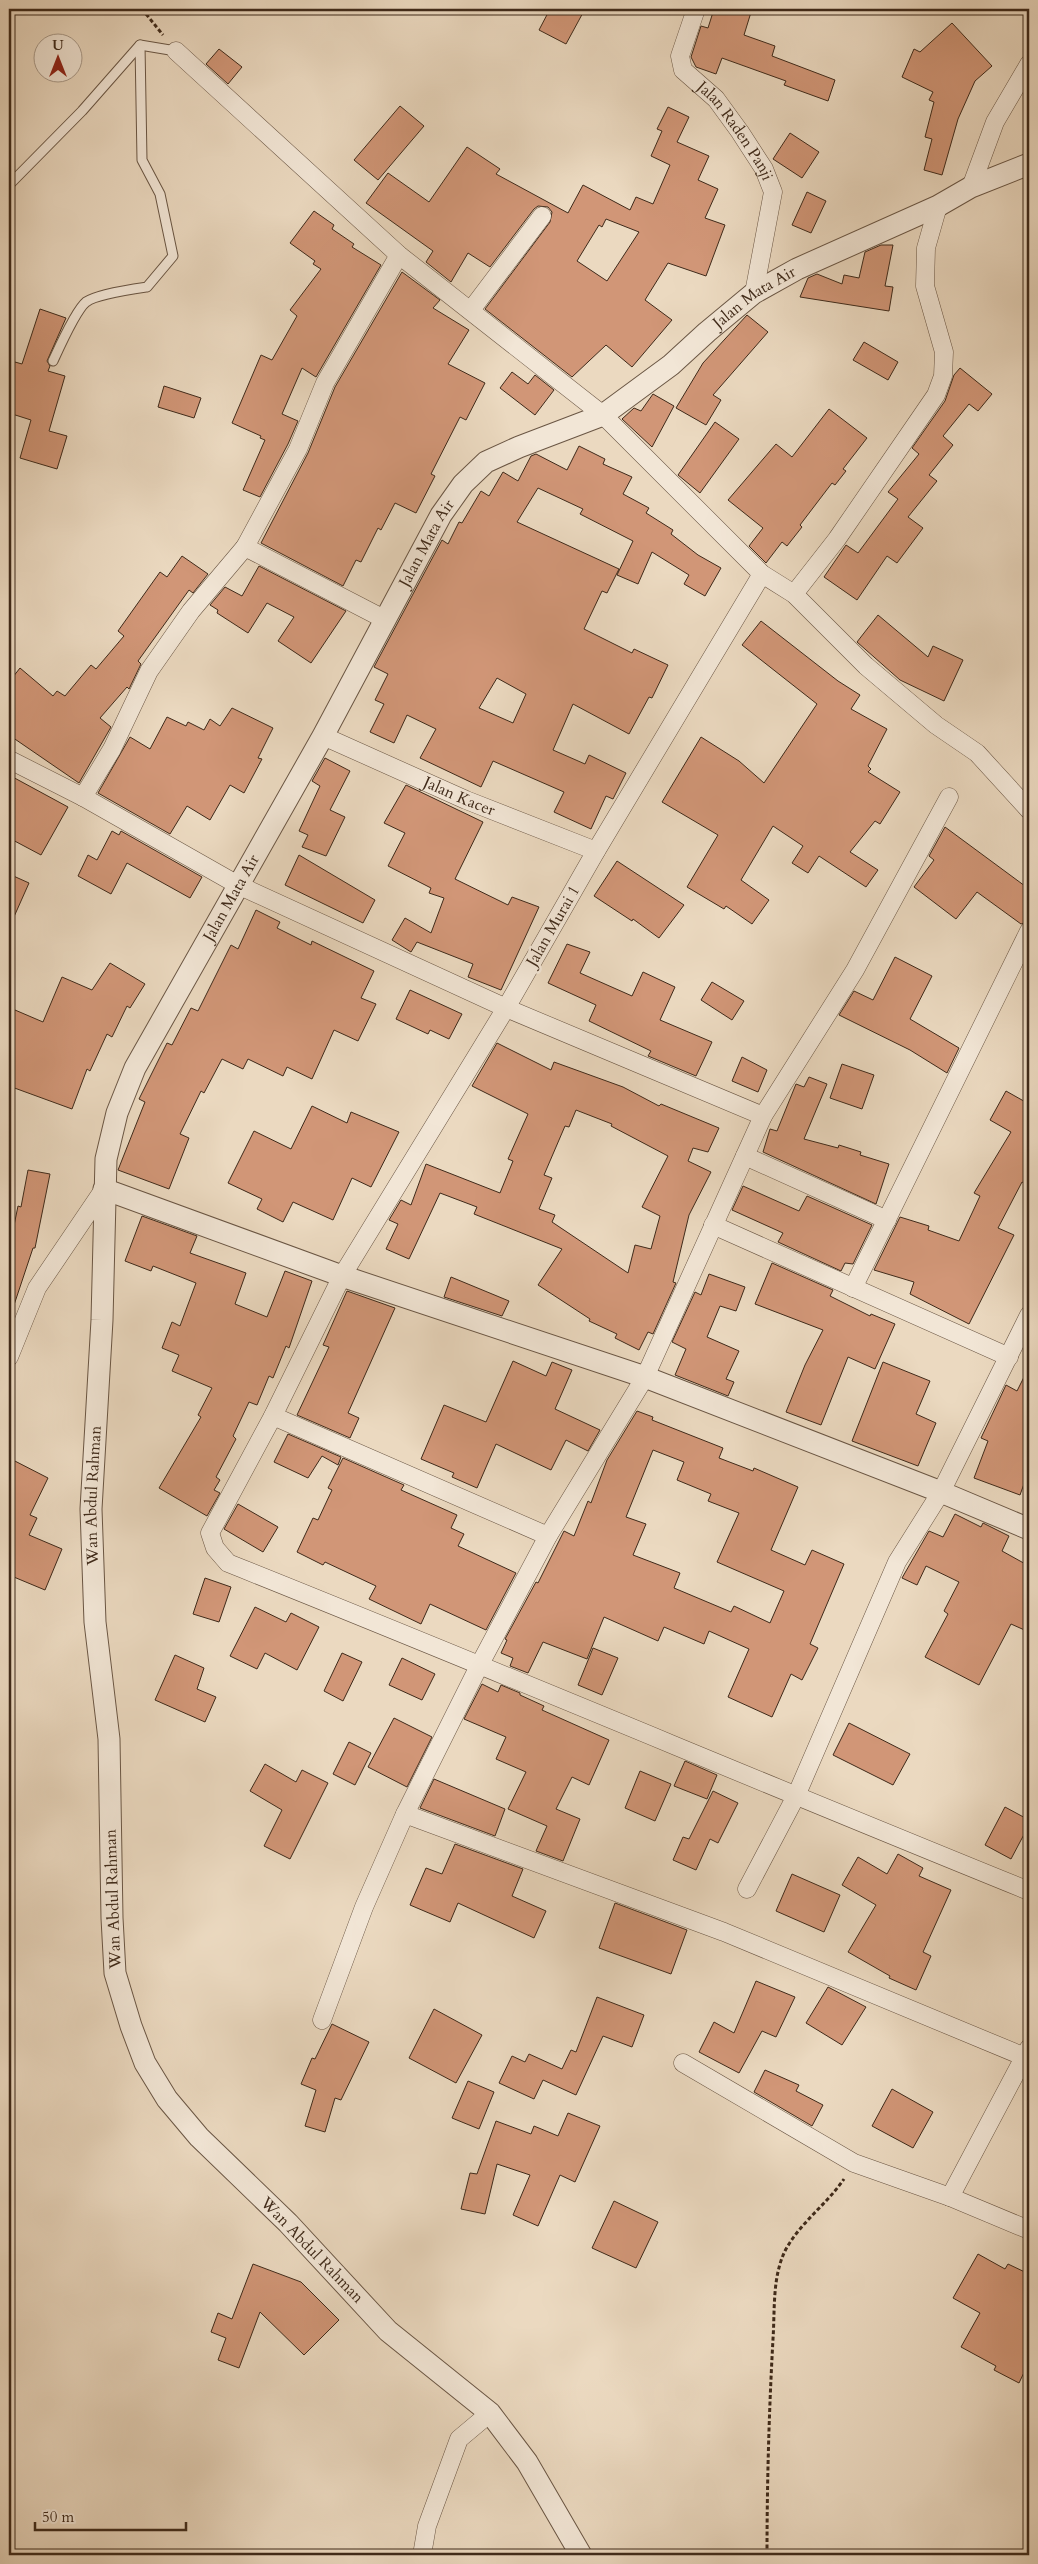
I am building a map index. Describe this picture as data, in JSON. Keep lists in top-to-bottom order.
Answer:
{
  "streets": {
    "street": [
      "Jalan Raden Panji",
      "Jalan Mata Air",
      "Jalan Kacer",
      "Jalan Murai 1",
      "Wan Abdul Rahman"
    ]
  },
  "crossings": [
    ["Jalan Raden Panji", "Jalan Mata Air"],
    ["Jalan Mata Air", "Jalan Kacer"],
    ["Jalan Mata Air", "Wan Abdul Rahman"],
    ["Jalan Kacer", "Jalan Murai 1"]
  ],
  "scale_bar": "50 m",
  "north": "top"
}
